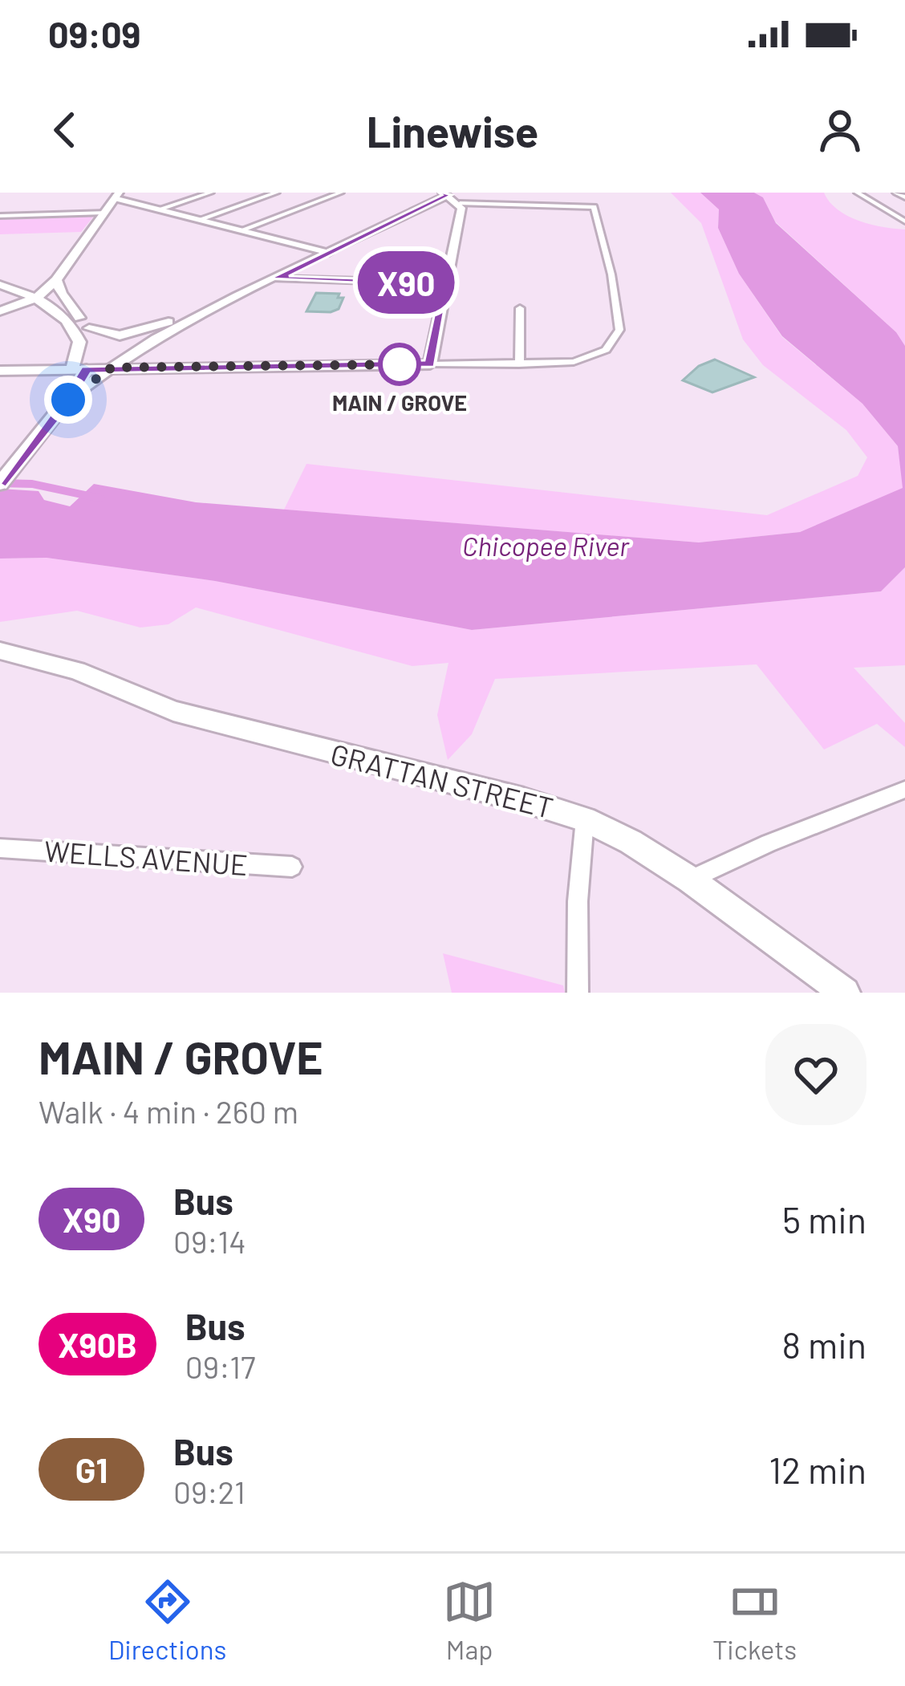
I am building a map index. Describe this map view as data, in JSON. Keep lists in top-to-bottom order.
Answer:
{
  "streets": {
    "main road": ["GRATTAN STREET"],
    "street": ["WELLS AVENUE"]
  },
  "water": ["Chicopee River"],
  "places": ["MAIN / GROVE"],
  "lines": ["bus line X90"],
  "page": {
    "status": "09:09",
    "header": "Linewise",
    "on_map": "X90",
    "heading": ["MAIN / GROVE", "Walk · 4 min · 260 m"],
    "list": [
      {
        "mark": "X90",
        "name": "Bus",
        "note": "09:14",
        "value": "5 min"
      },
      {
        "mark": "X90B",
        "name": "Bus",
        "note": "09:17",
        "value": "8 min"
      },
      {
        "mark": "G1",
        "name": "Bus",
        "note": "09:21",
        "value": "12 min"
      }
    ],
    "tabs": ["Directions", "Map", "Tickets"]
  }
}
